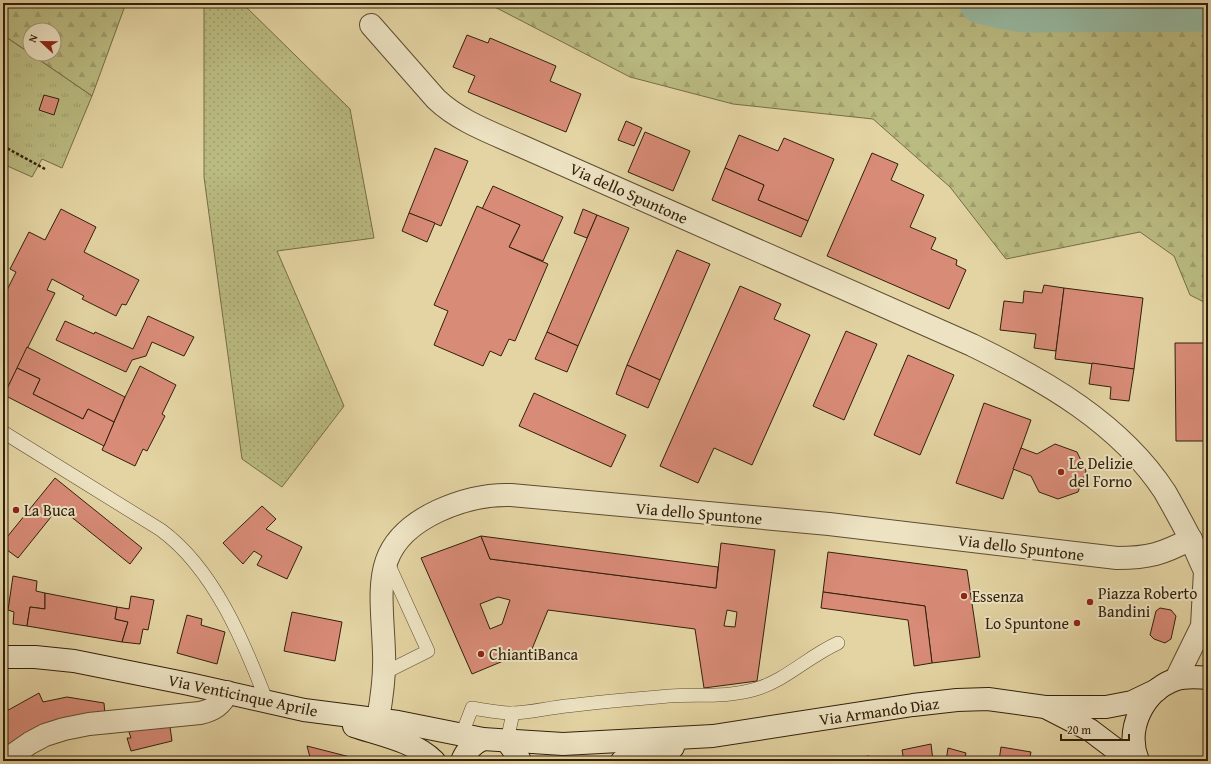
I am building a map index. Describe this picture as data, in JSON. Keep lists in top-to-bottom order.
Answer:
{
  "streets": {
    "street": ["Via dello Spuntone", "Via Venticinque Aprile", "Via Armando Diaz"]
  },
  "crossings": [
    ["Via dello Spuntone", "Via Venticinque Aprile"],
    ["Via dello Spuntone", "Via Armando Diaz"],
    ["Via Venticinque Aprile", "Via Armando Diaz"]
  ],
  "places": [
    "Le Delizie del Forno",
    "La Buca",
    "Essenza",
    "Piazza Roberto Bandini",
    "Lo Spuntone",
    "ChiantiBanca"
  ],
  "scale_bar": "20 m",
  "north": "left"
}
